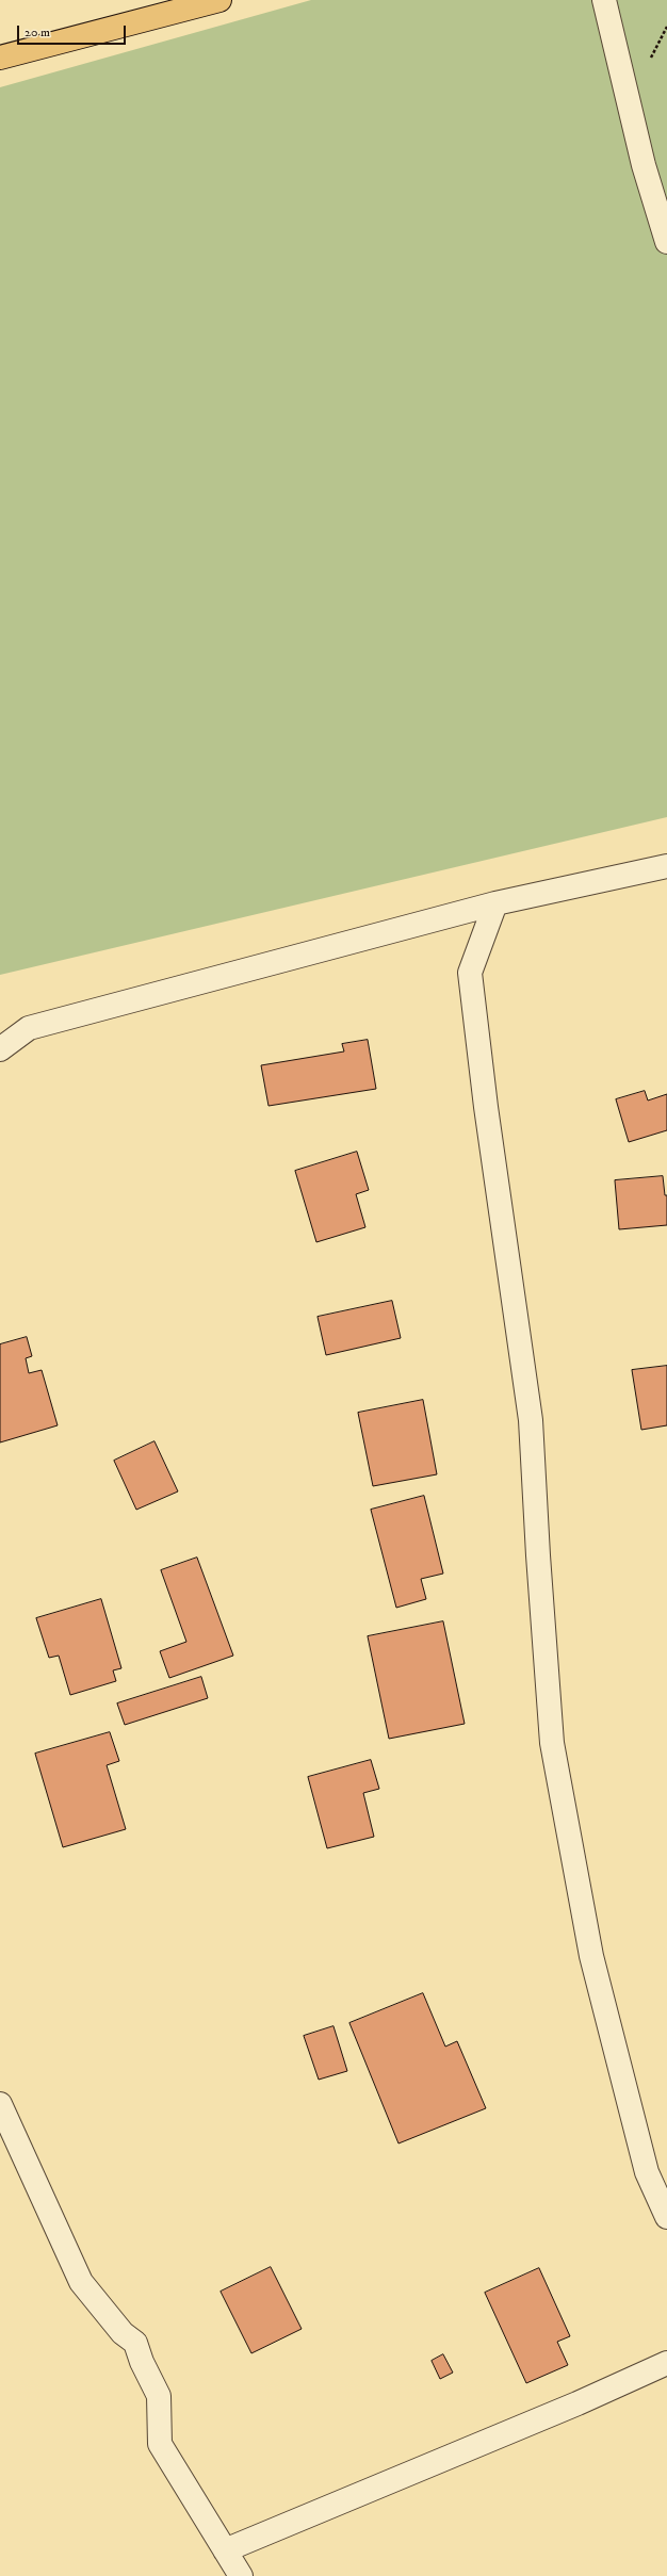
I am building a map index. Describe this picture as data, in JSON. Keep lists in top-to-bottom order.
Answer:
{
  "scale_bar": "20 m"
}
